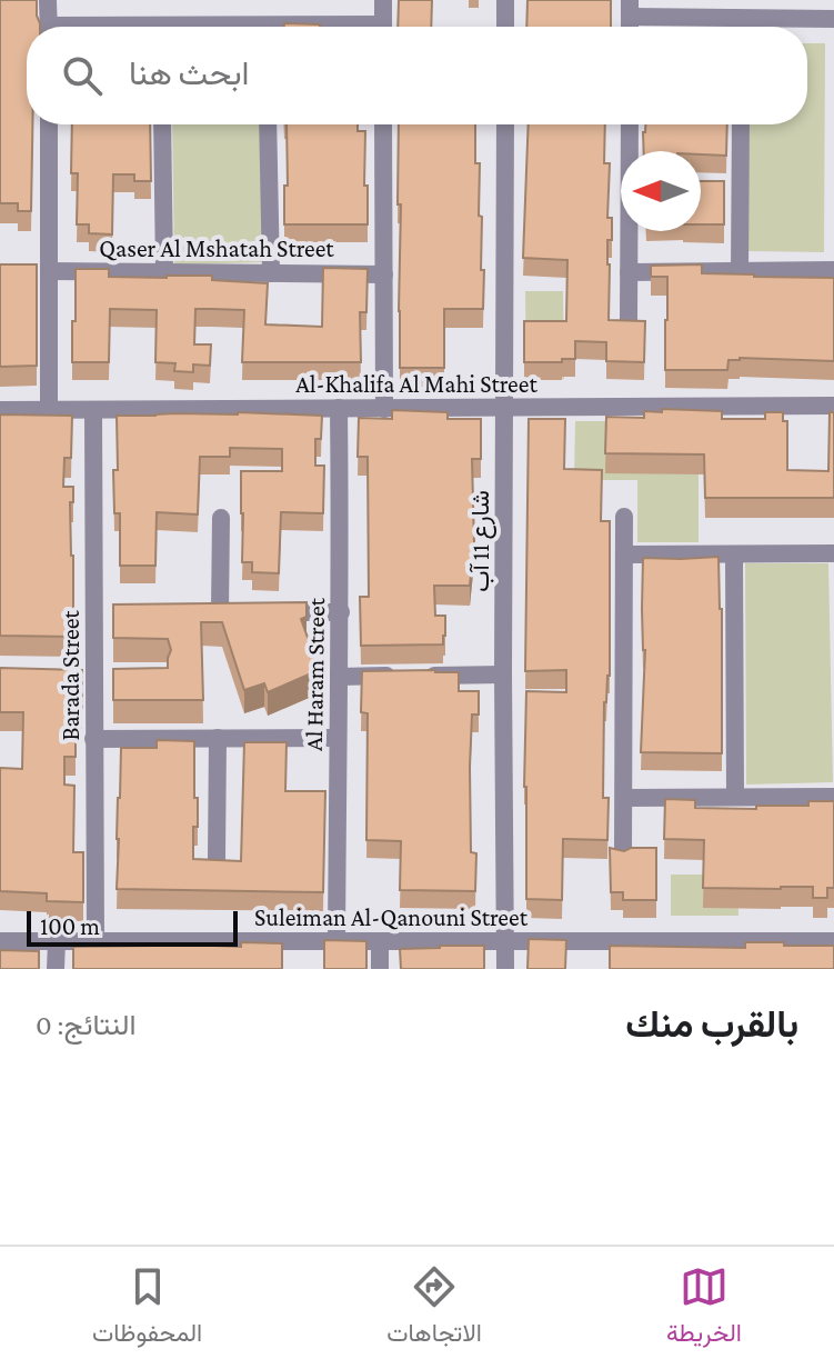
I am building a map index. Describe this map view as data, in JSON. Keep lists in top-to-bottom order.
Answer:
{
  "streets": {
    "street": [
      "Qaser Al Mshatah Street",
      "Al-Khalifa Al Mahi Street",
      "شارع 11 آب",
      "Al Haram Street",
      "Barada Street",
      "Suleiman Al-Qanouni Street"
    ]
  },
  "crossings": [
    ["Al-Khalifa Al Mahi Street", "شارع 11 آب"],
    ["Al-Khalifa Al Mahi Street", "Al Haram Street"],
    ["Al-Khalifa Al Mahi Street", "Barada Street"],
    ["شارع 11 آب", "Suleiman Al-Qanouni Street"],
    ["Al Haram Street", "Suleiman Al-Qanouni Street"],
    ["Barada Street", "Suleiman Al-Qanouni Street"]
  ],
  "scale_bar": "100 m",
  "north": "left",
  "page": {
    "search": "ابحث هنا",
    "scale": "100 m",
    "heading": ["بالقرب منك", "النتائج: 0"],
    "nav": ["الخريطة", "الاتجاهات", "المحفوظات"]
  }
}
